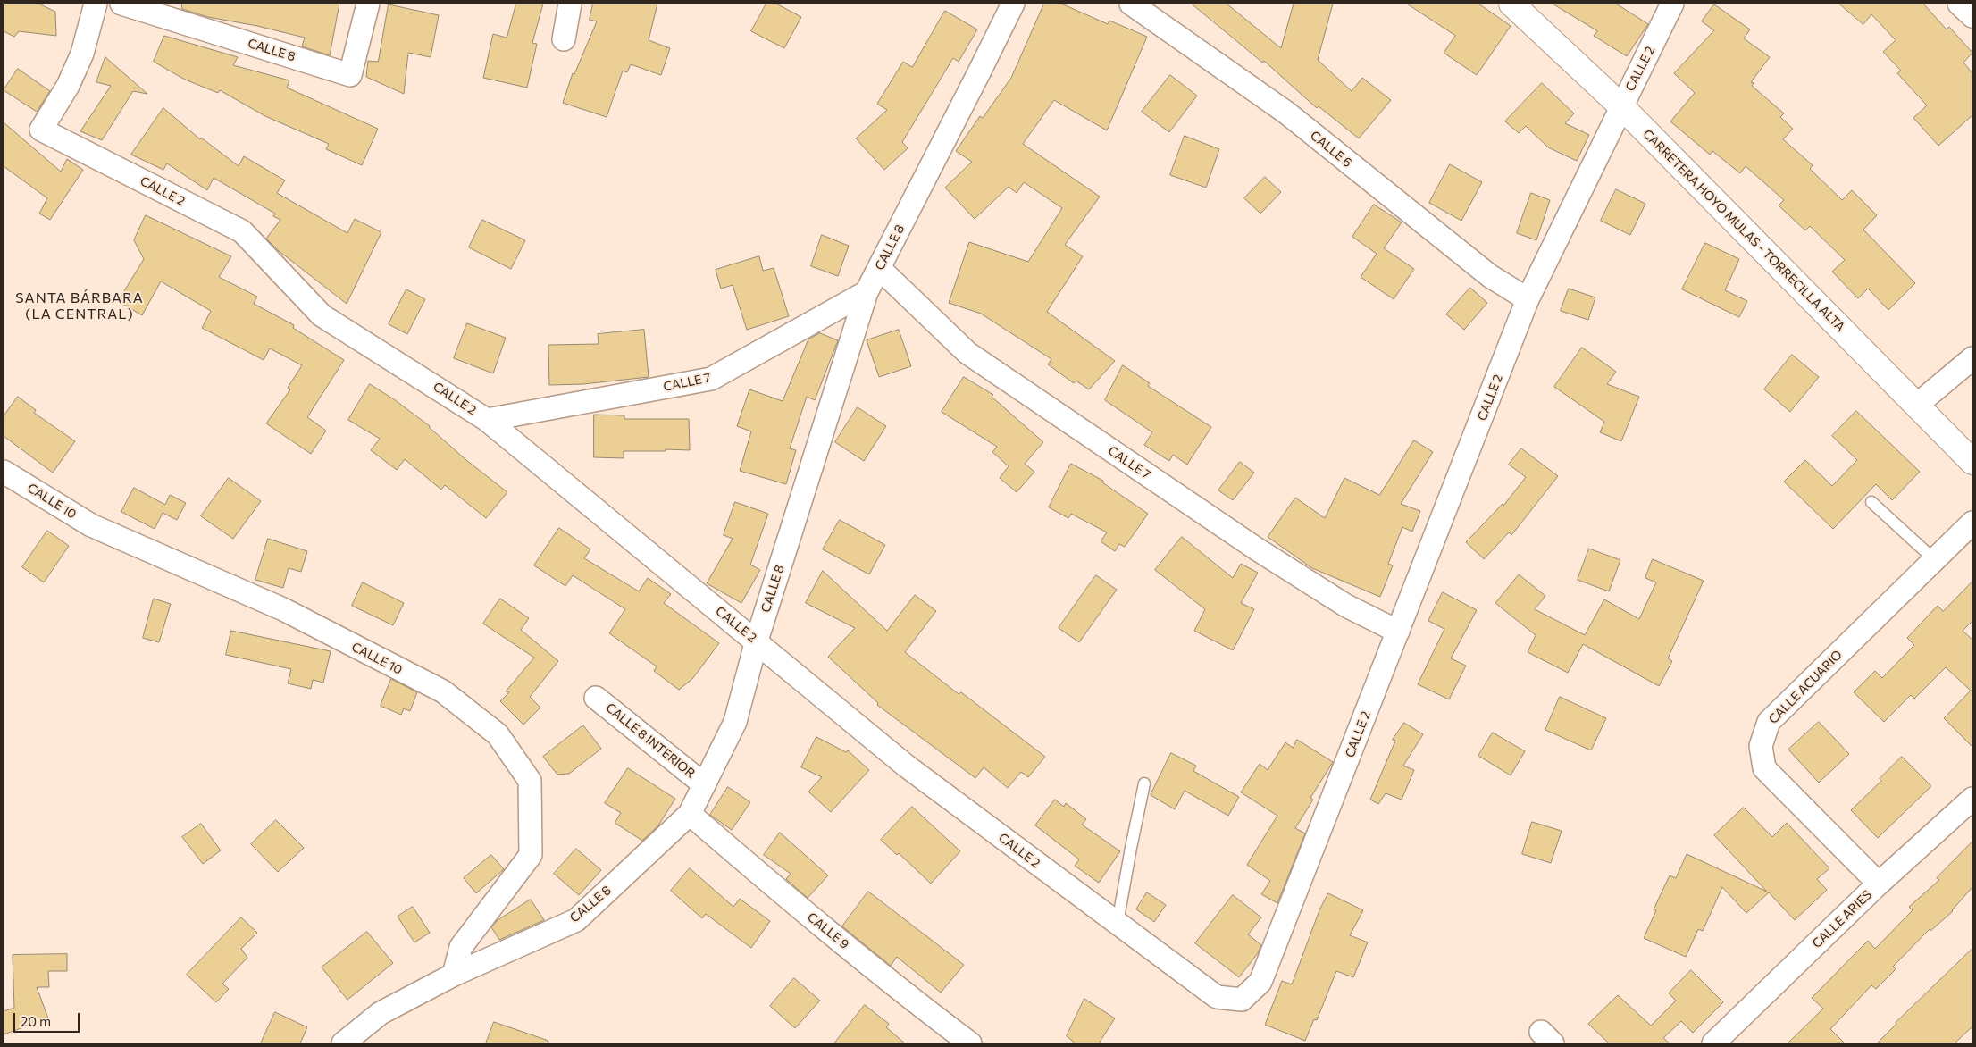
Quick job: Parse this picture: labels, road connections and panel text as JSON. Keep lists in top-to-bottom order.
{
  "streets": {
    "street": [
      "CALLE 8",
      "CALLE 2",
      "CALLE 6",
      "CARRETERA HOYO MULAS - TORRECILLA ALTA",
      "CALLE 7",
      "CALLE 10",
      "CALLE ACUARIO",
      "CALLE 8 INTERIOR",
      "CALLE ARIES",
      "CALLE 9"
    ]
  },
  "crossings": [
    ["CALLE 8", "CALLE 2"],
    ["CALLE 8", "CALLE 7"],
    ["CALLE 8", "CALLE 10"],
    ["CALLE 8", "CALLE 8 INTERIOR"],
    ["CALLE 8", "CALLE 9"],
    ["CALLE 2", "CALLE 6"],
    ["CALLE 2", "CARRETERA HOYO MULAS - TORRECILLA ALTA"],
    ["CALLE 2", "CALLE 7"],
    ["CALLE ACUARIO", "CALLE ARIES"]
  ],
  "districts": ["SANTA BÁRBARA (LA CENTRAL)"],
  "scale_bar": "20 m"
}
